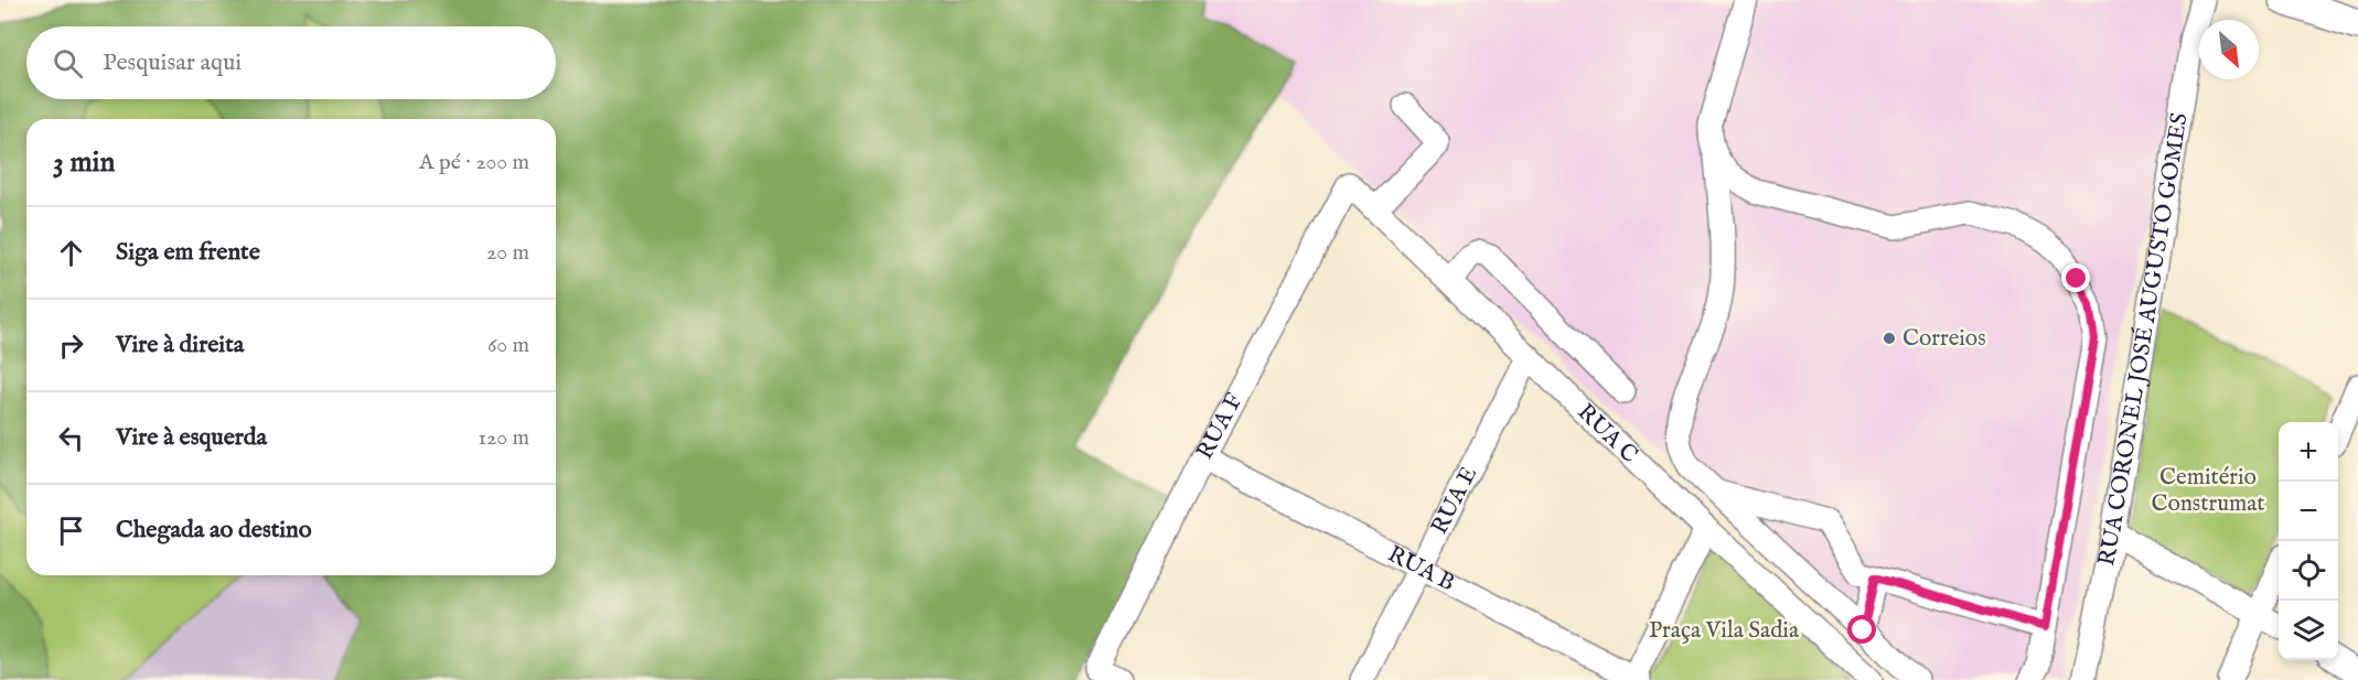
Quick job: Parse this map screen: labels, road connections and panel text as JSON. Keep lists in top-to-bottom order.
{
  "streets": {
    "street": [
      "RUA CORONEL JOSÉ AUGUSTO GOMES",
      "RUA F",
      "RUA C",
      "RUA E",
      "RUA B"
    ]
  },
  "crossings": [
    ["RUA F", "RUA C"],
    ["RUA F", "RUA B"],
    ["RUA C", "RUA E"],
    ["RUA E", "RUA B"]
  ],
  "parks": ["Cemitério Construmat", "Praça Vila Sadia"],
  "places": ["Correios"],
  "north": "bottom right",
  "page": {
    "search": "Pesquisar aqui",
    "heading": ["3 min", "A pé · 200 m"],
    "list": [
      ["Siga em frente", "20 m"],
      ["Vire à direita", "60 m"],
      ["Vire à esquerda", "120 m"],
      "Chegada ao destino"
    ],
    "map_buttons": ["+", "−"]
  }
}
